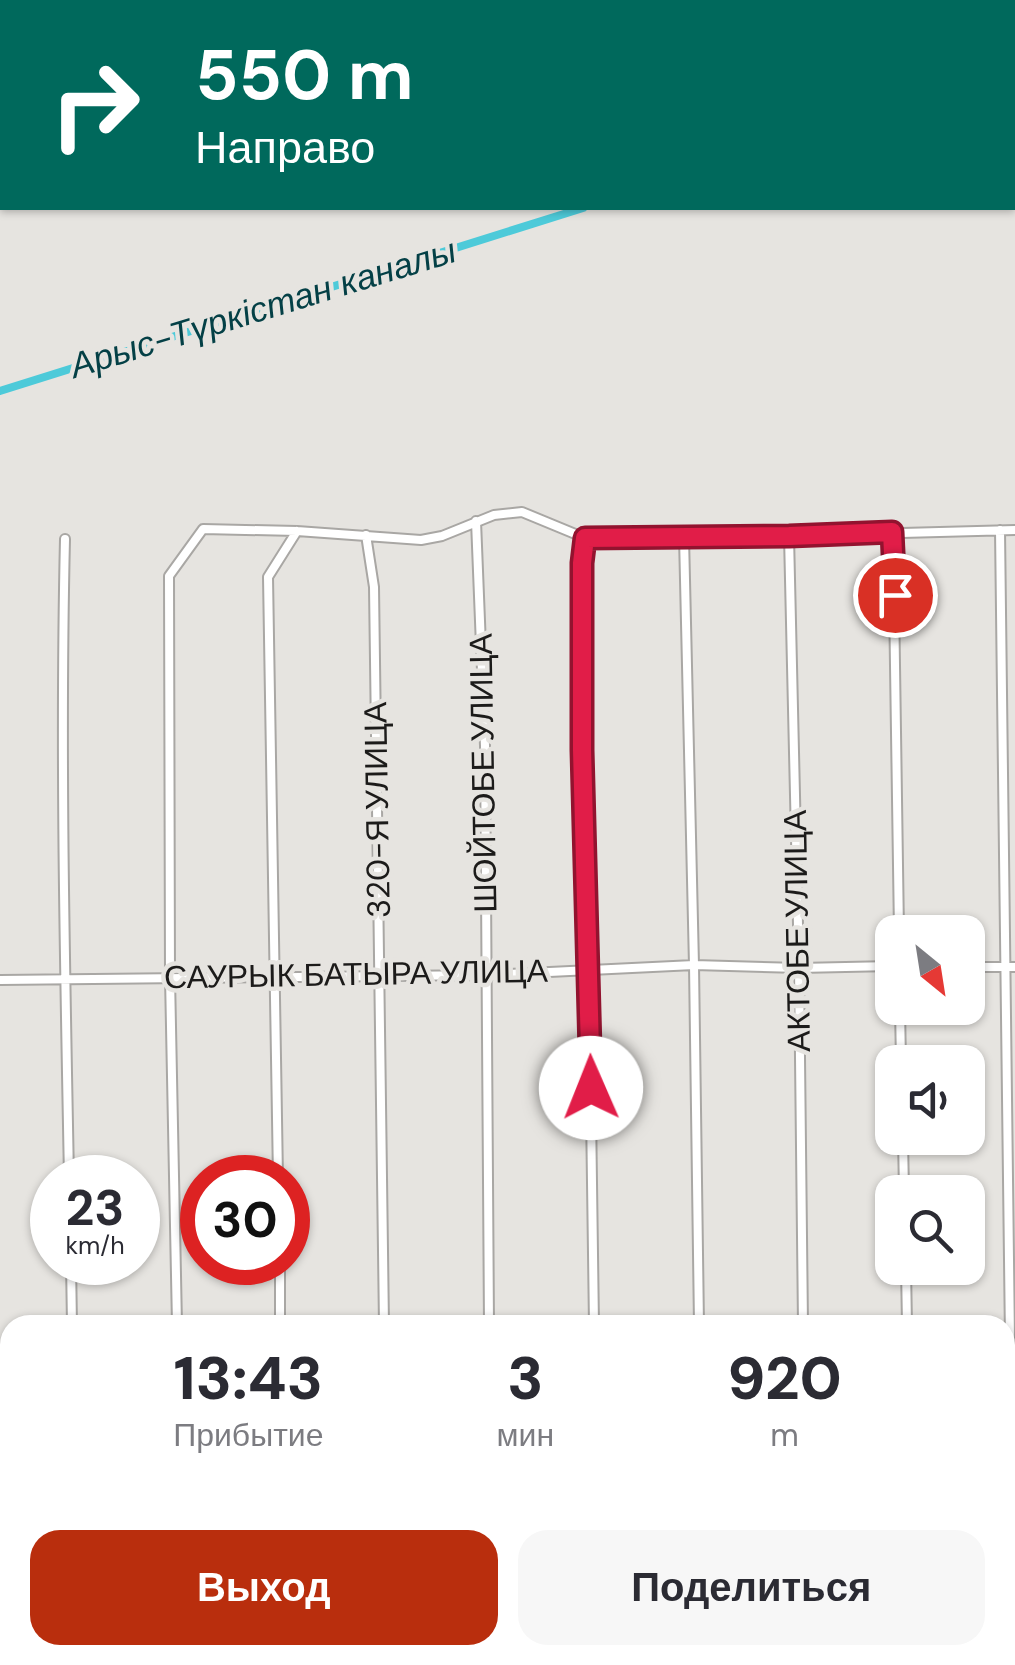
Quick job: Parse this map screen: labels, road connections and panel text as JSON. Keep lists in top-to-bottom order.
{
  "streets": {
    "street": [
      "ШОЙТОБЕ УЛИЦА",
      "320-Я УЛИЦА",
      "АКТОБЕ УЛИЦА",
      "САУРЫК БАТЫРА УЛИЦА"
    ]
  },
  "crossings": [
    ["ШОЙТОБЕ УЛИЦА", "САУРЫК БАТЫРА УЛИЦА"],
    ["320-Я УЛИЦА", "САУРЫК БАТЫРА УЛИЦА"],
    ["АКТОБЕ УЛИЦА", "САУРЫК БАТЫРА УЛИЦА"]
  ],
  "water": ["Арыс-Түркістан каналы"],
  "north": "bottom right",
  "page": {
    "turn": ["550 m", "Направо"],
    "speed": "23 km/h",
    "limit": "30",
    "eta": [
      "13:43",
      "Прибытие",
      "3",
      "мин",
      "920",
      "m"
    ],
    "buttons": ["Выход", "Поделиться"]
  }
}
